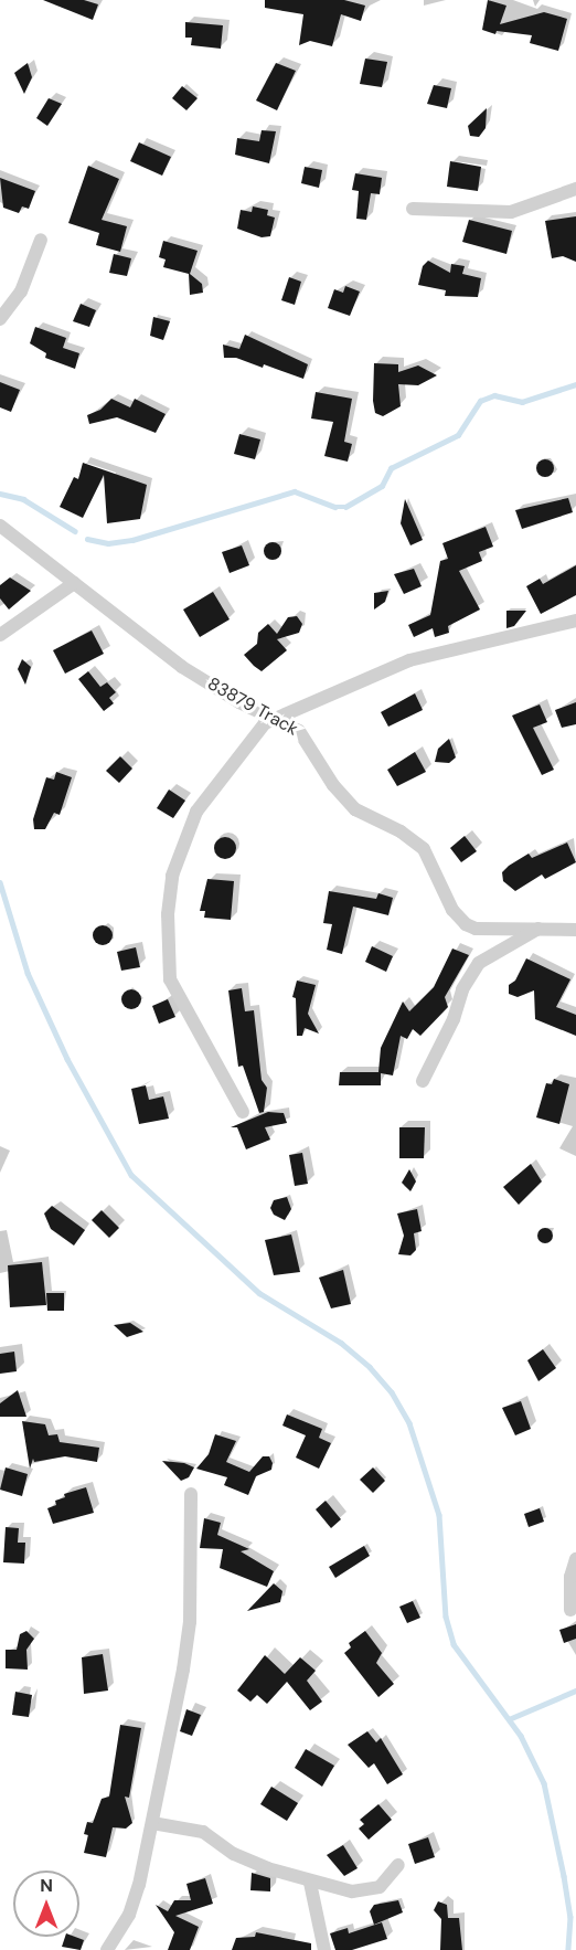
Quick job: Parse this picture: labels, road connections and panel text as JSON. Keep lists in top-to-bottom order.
{
  "streets": {
    "street": ["83879 Track"]
  },
  "north": "top"
}
